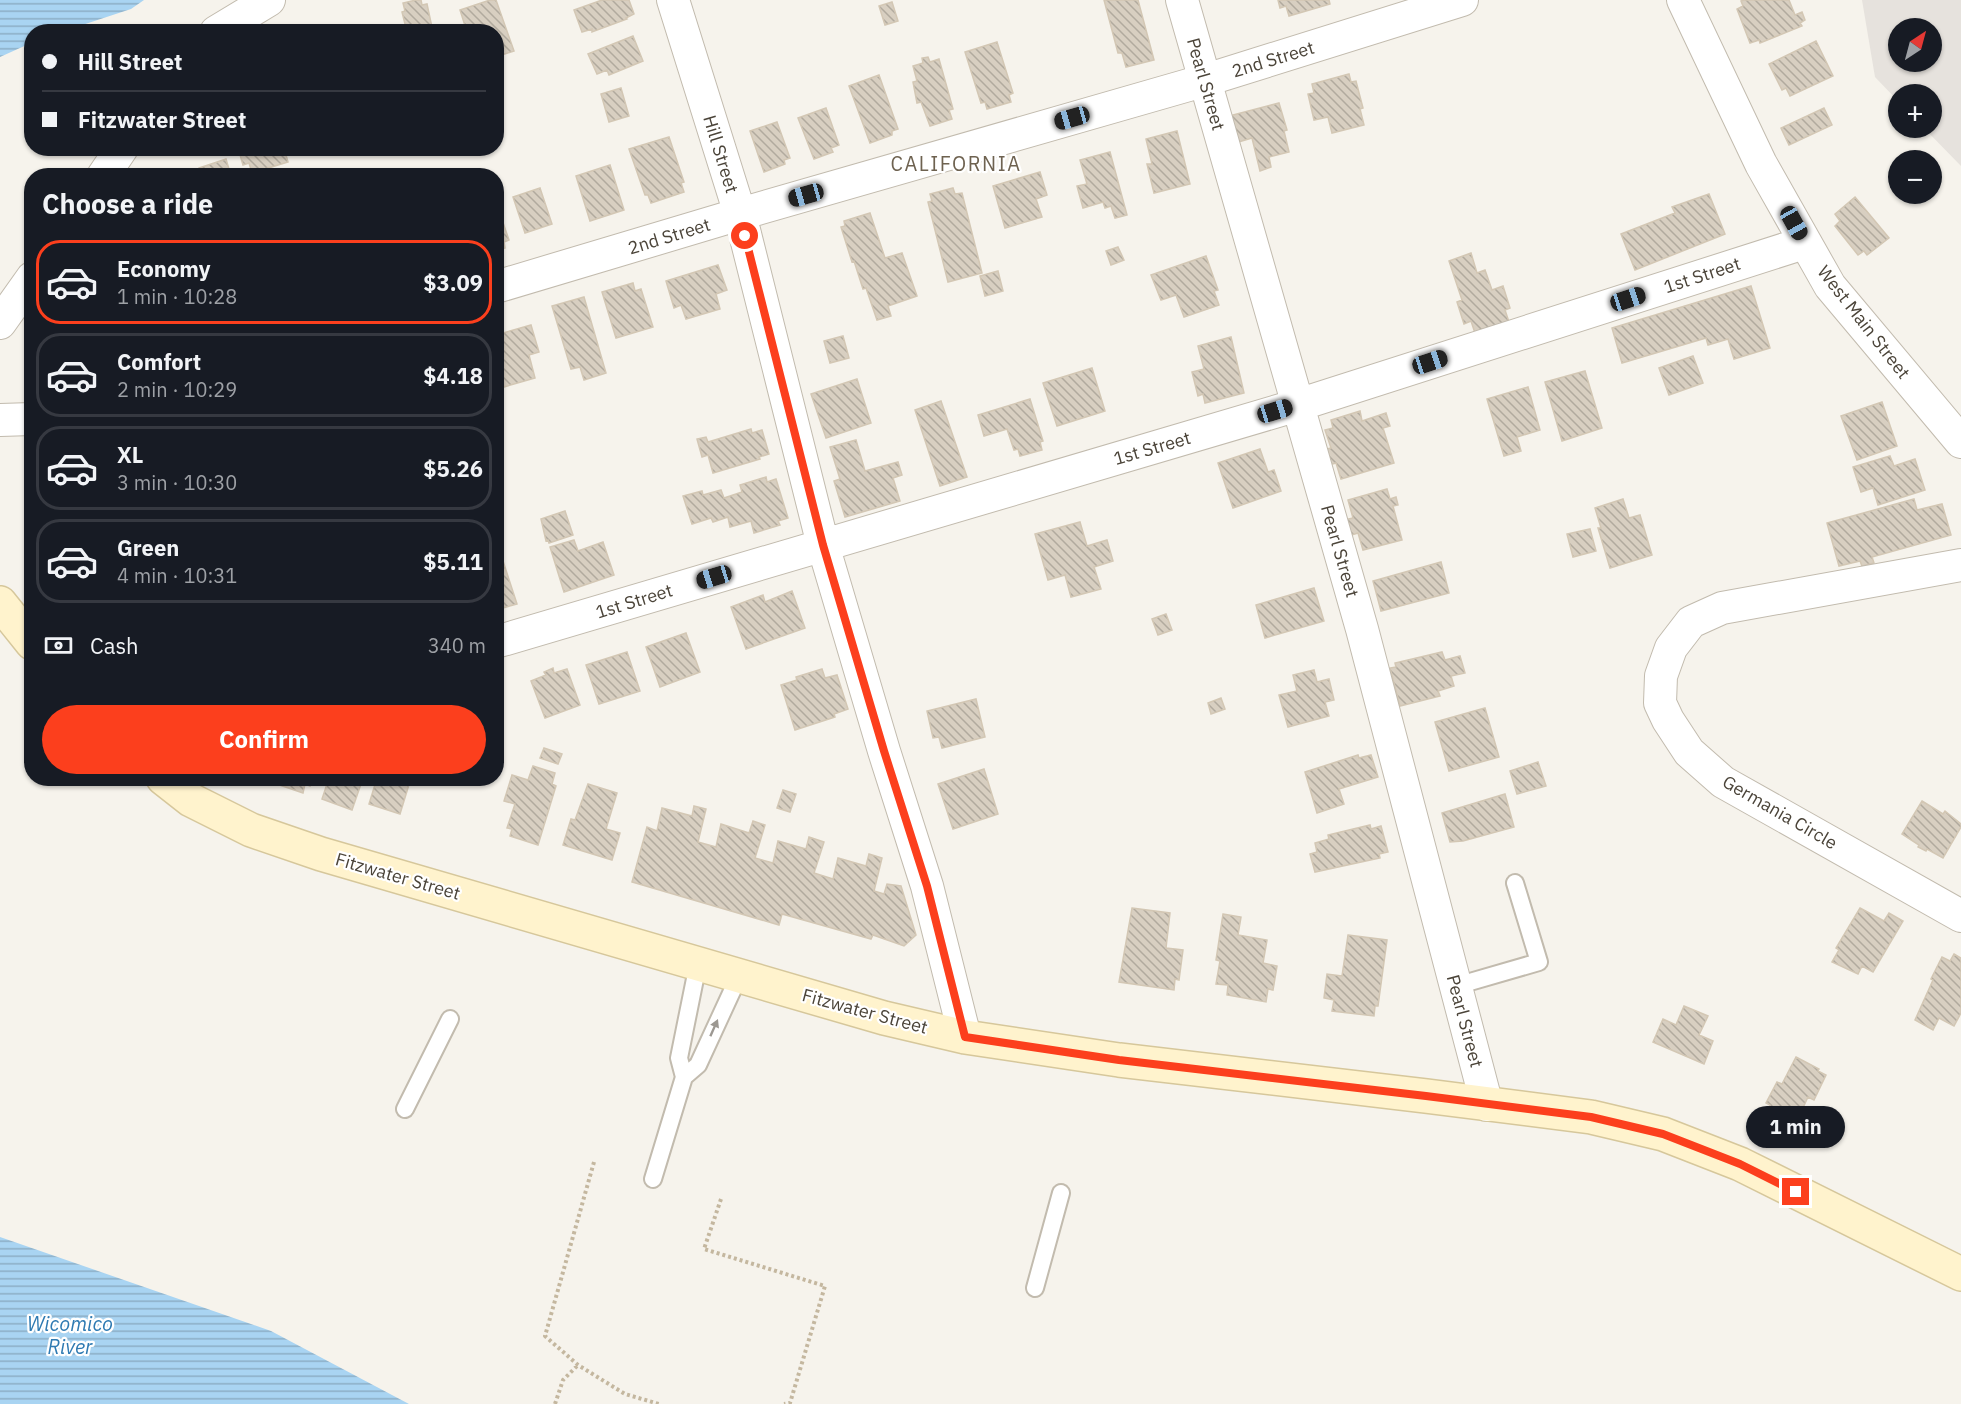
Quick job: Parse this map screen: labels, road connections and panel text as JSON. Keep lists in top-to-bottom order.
{
  "streets": {
    "street": [
      "2nd Street",
      "Pearl Street",
      "Hill Street",
      "1st Street",
      "West Main Street",
      "Germania Circle",
      "Fitzwater Street"
    ]
  },
  "crossings": [
    ["2nd Street", "Pearl Street"],
    ["2nd Street", "Hill Street"],
    ["Pearl Street", "1st Street"],
    ["Pearl Street", "Fitzwater Street"],
    ["Hill Street", "1st Street"],
    ["Hill Street", "Fitzwater Street"],
    ["1st Street", "West Main Street"]
  ],
  "districts": ["CALIFORNIA"],
  "water": ["Wicomico River"],
  "north": "top right",
  "page": {
    "map_buttons": ["+", "−"],
    "banner": ["Hill Street", "Fitzwater Street"],
    "heading": "Choose a ride",
    "list": [
      {
        "name": "Economy",
        "note": "1 min · 10:28",
        "value": "$3.09"
      },
      {
        "name": "Comfort",
        "note": "2 min · 10:29",
        "value": "$4.18"
      },
      {
        "name": "XL",
        "note": "3 min · 10:30",
        "value": "$5.26"
      },
      {
        "name": "Green",
        "note": "4 min · 10:31",
        "value": "$5.11"
      }
    ],
    "pay": ["Cash", "340 m"],
    "buttons": "Confirm",
    "bubble": "1 min"
  }
}
